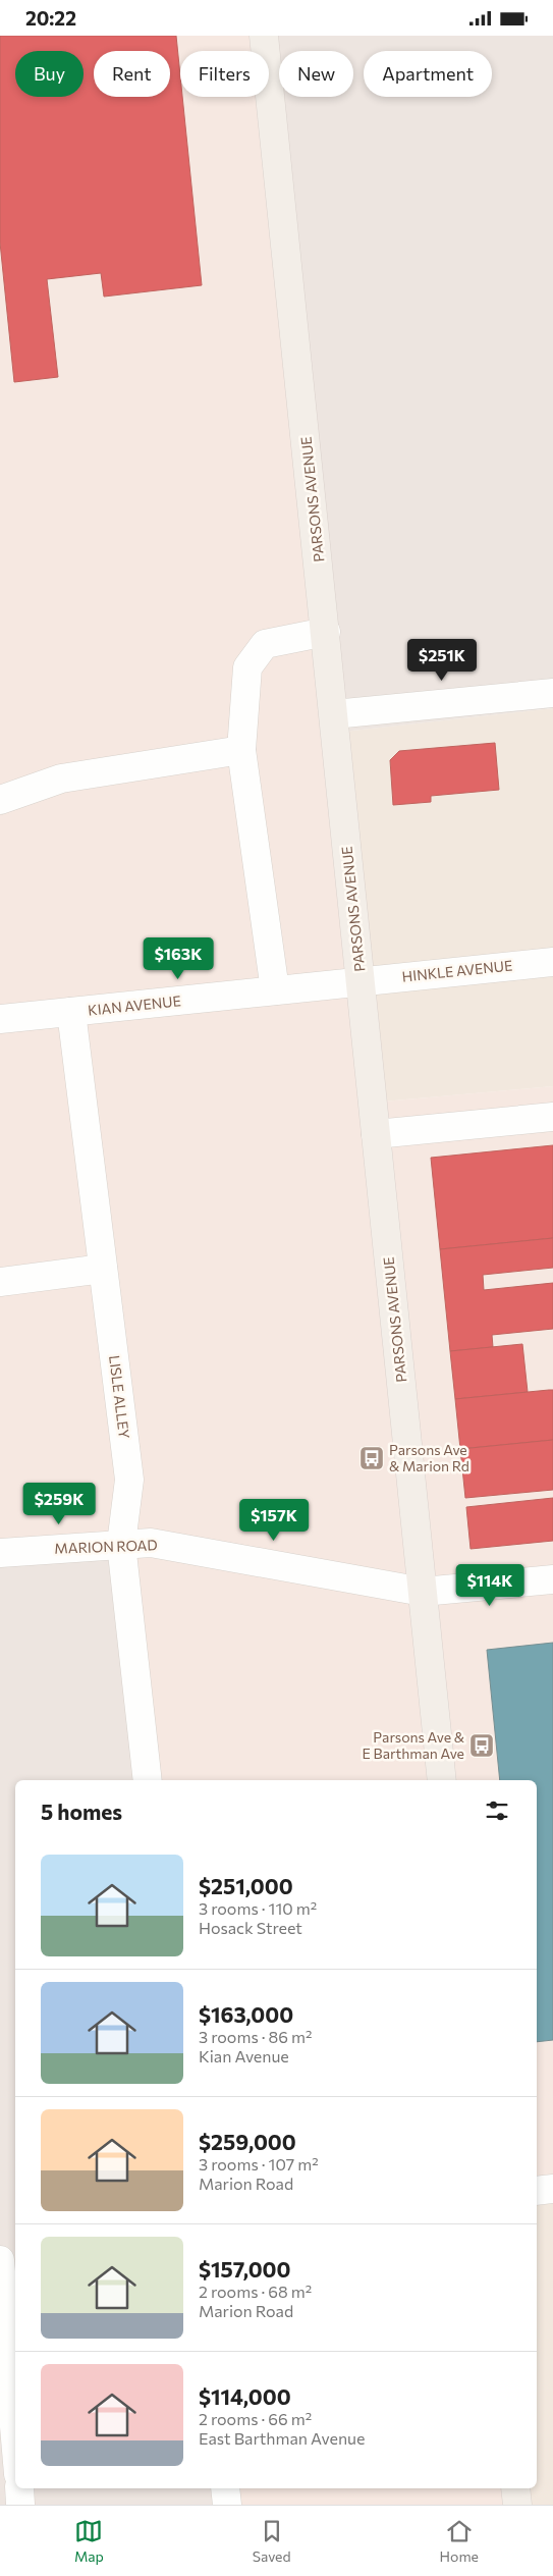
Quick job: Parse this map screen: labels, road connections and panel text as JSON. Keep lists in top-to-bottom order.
{
  "streets": {
    "main road": ["PARSONS AVENUE"],
    "street": [
      "HINKLE AVENUE",
      "KIAN AVENUE",
      "LISLE ALLEY",
      "MARION ROAD"
    ]
  },
  "crossings": [
    ["PARSONS AVENUE", "HINKLE AVENUE"],
    ["PARSONS AVENUE", "KIAN AVENUE"],
    ["PARSONS AVENUE", "MARION ROAD"],
    ["HINKLE AVENUE", "KIAN AVENUE"],
    ["KIAN AVENUE", "LISLE ALLEY"],
    ["LISLE ALLEY", "MARION ROAD"]
  ],
  "places": {
    "bus stop": ["Parsons Ave & Marion Rd", "Parsons Ave & E Barthman Ave"]
  },
  "page": {
    "status": "20:22",
    "chip": [
      "Buy",
      "Rent",
      "Filters",
      "New",
      "Apartment"
    ],
    "price": [
      "$251K",
      "$163K",
      "$259K",
      "$157K",
      "$114K"
    ],
    "heading": "5 homes",
    "list": [
      {
        "name": "$251,000",
        "note": "3 rooms · 110 m² · Hosack Street"
      },
      {
        "name": "$163,000",
        "note": "3 rooms · 86 m² · Kian Avenue"
      },
      {
        "name": "$259,000",
        "note": "3 rooms · 107 m² · Marion Road"
      },
      {
        "name": "$157,000",
        "note": "2 rooms · 68 m² · Marion Road"
      },
      {
        "name": "$114,000",
        "note": "2 rooms · 66 m² · East Barthman Avenue"
      }
    ],
    "tabs": ["Map", "Saved", "Home"]
  }
}
